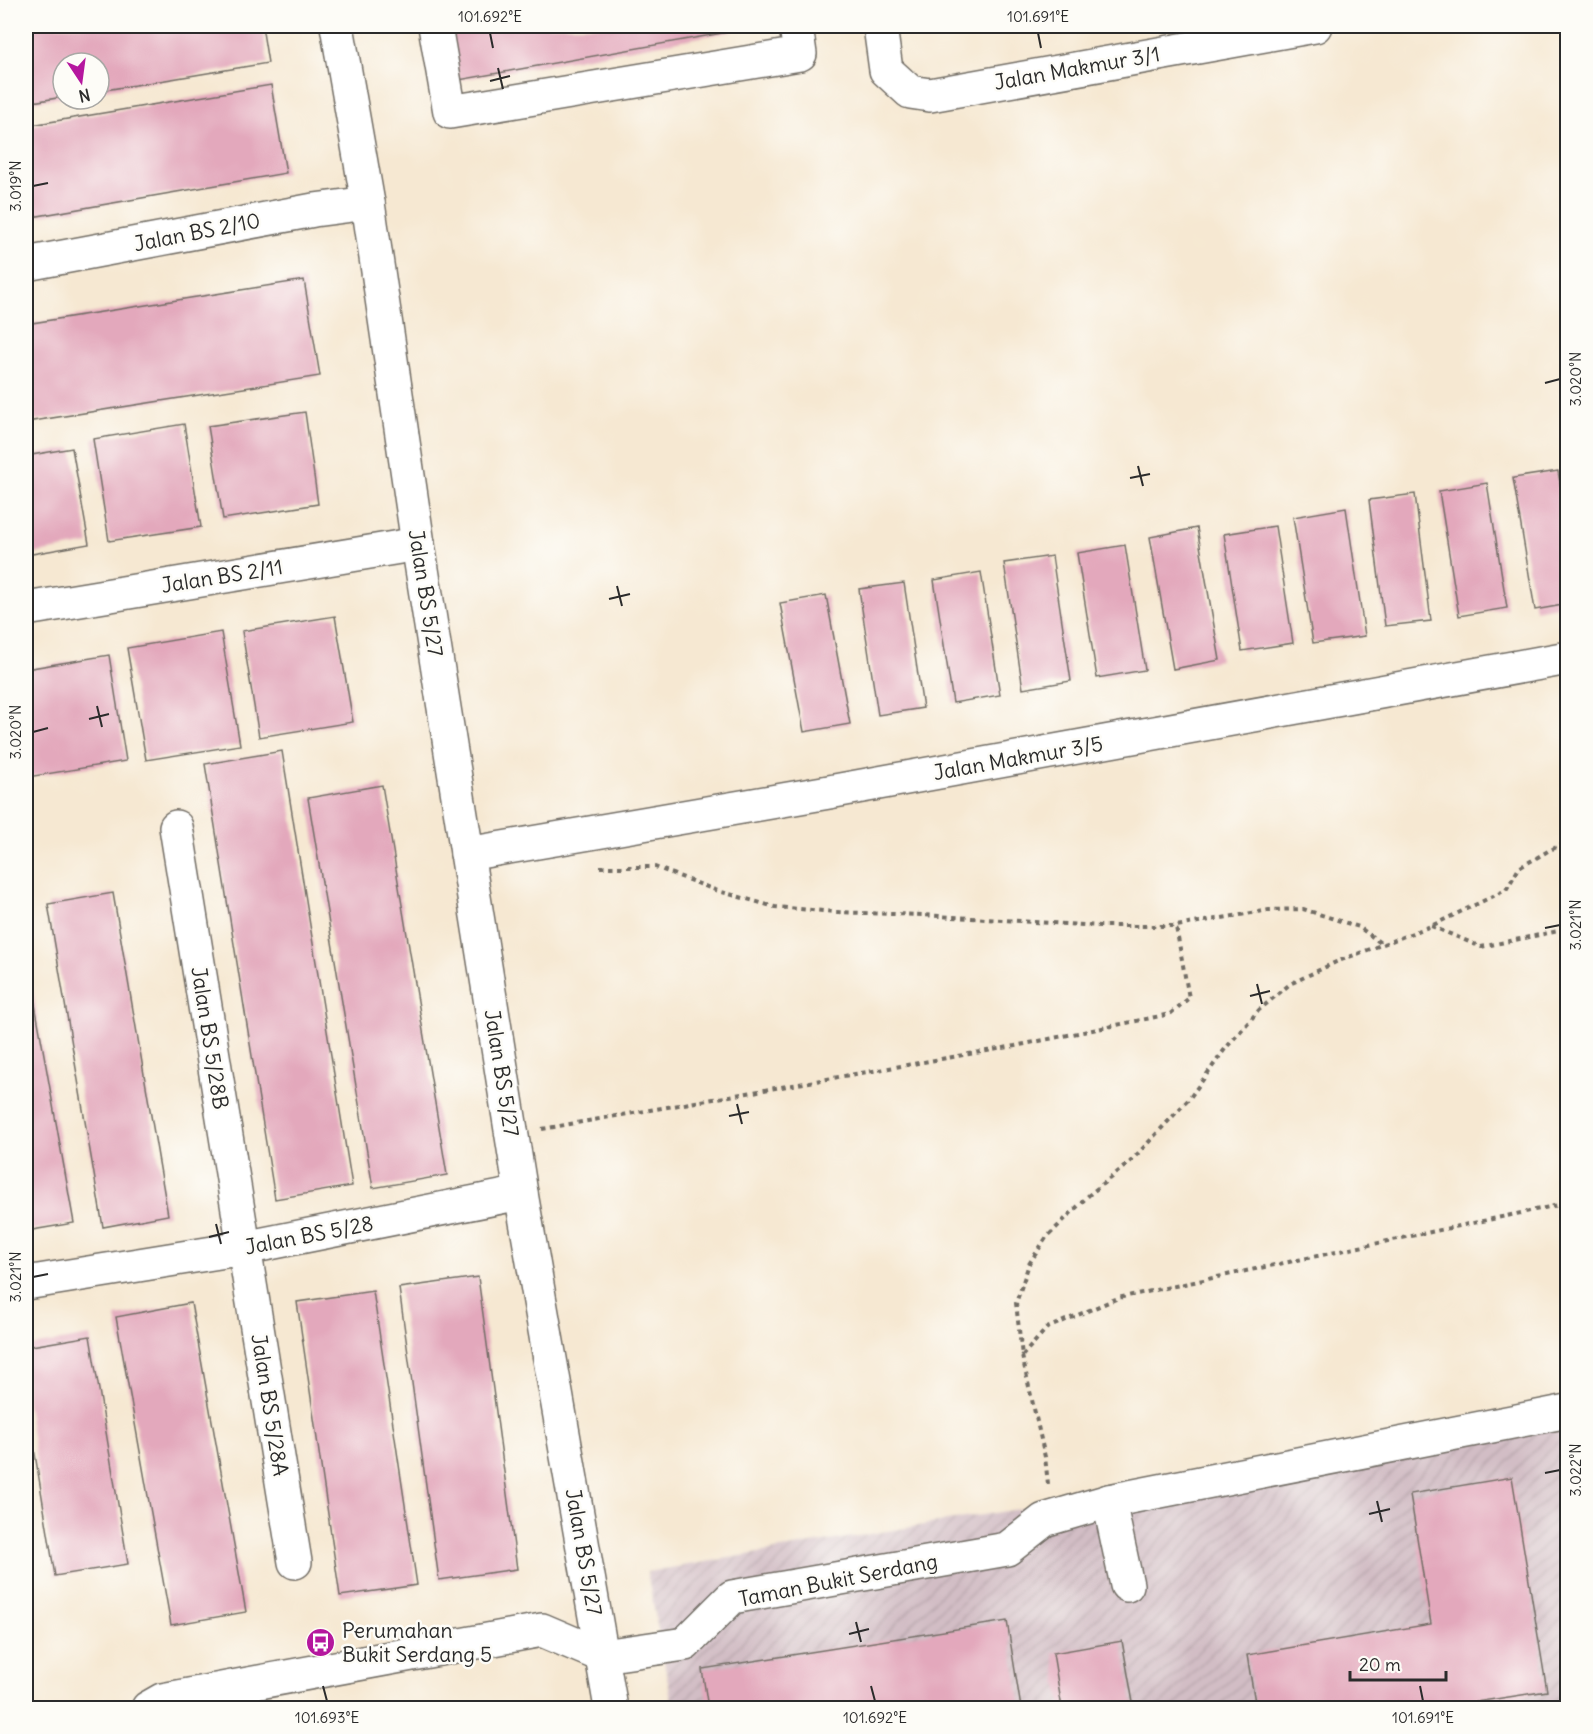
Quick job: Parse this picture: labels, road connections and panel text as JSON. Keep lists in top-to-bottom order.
{
  "streets": {
    "street": [
      "Jalan Makmur 3/1",
      "Jalan BS 2/10",
      "Jalan BS 2/11",
      "Jalan BS 5/27",
      "Jalan Makmur 3/5",
      "Jalan BS 5/28B",
      "Jalan BS 5/28",
      "Jalan BS 5/28A",
      "Taman Bukit Serdang"
    ]
  },
  "crossings": [
    ["Jalan BS 2/10", "Jalan BS 5/27"],
    ["Jalan BS 2/11", "Jalan BS 5/27"],
    ["Jalan BS 5/27", "Jalan Makmur 3/5"],
    ["Jalan BS 5/27", "Jalan BS 5/28"],
    ["Jalan BS 5/27", "Taman Bukit Serdang"],
    ["Jalan BS 5/28B", "Jalan BS 5/28"],
    ["Jalan BS 5/28B", "Jalan BS 5/28A"],
    ["Jalan BS 5/28", "Jalan BS 5/28A"]
  ],
  "places": {
    "bus stop": ["Perumahan Bukit Serdang 5"]
  },
  "scale_bar": "20 m",
  "north": "bottom",
  "coordinates": [
    "101.692°E",
    "101.691°E",
    "3.019°N",
    "3.020°N",
    "3.021°N",
    "3.022°N",
    "101.693°E"
  ]
}
